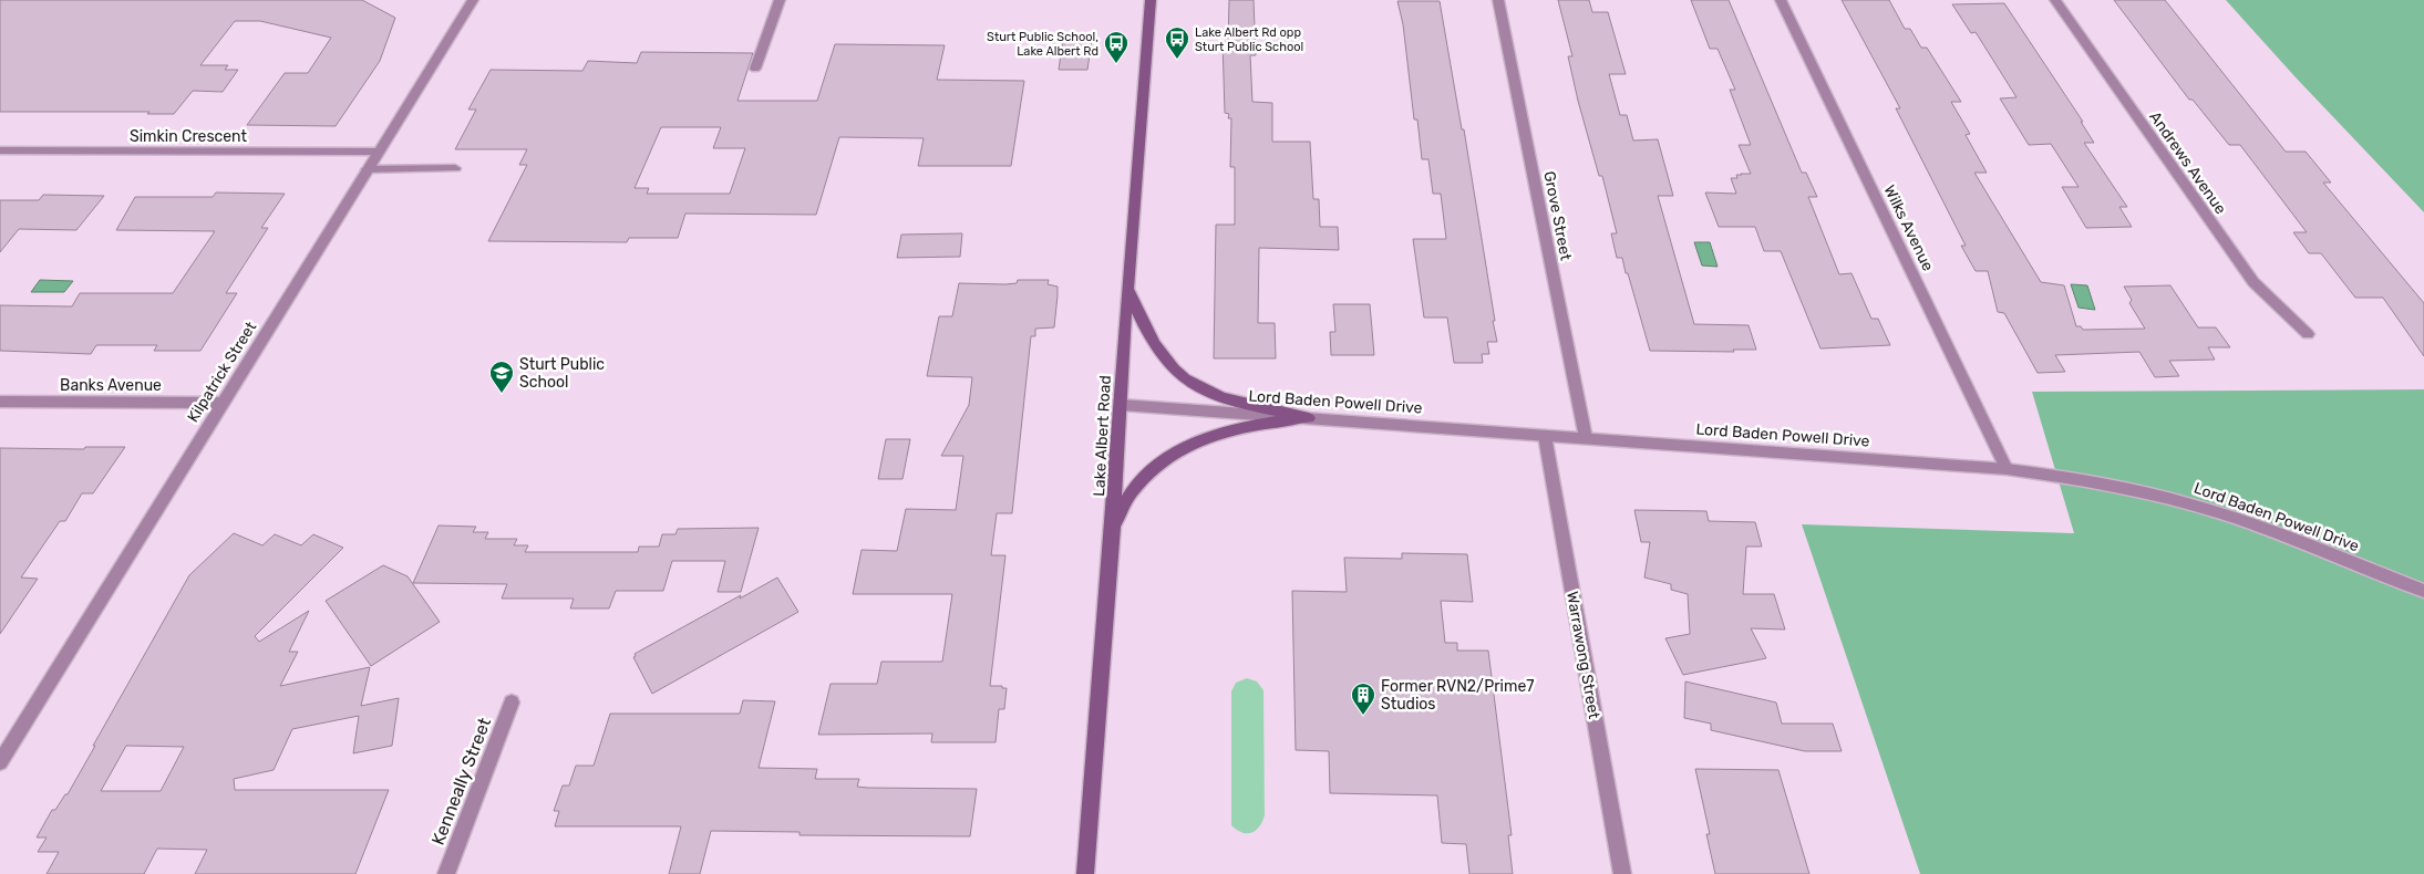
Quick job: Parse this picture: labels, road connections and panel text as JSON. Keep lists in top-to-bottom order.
{
  "streets": {
    "main road": ["Lake Albert Road"],
    "street": [
      "Simkin Crescent",
      "Andrews Avenue",
      "Grove Street",
      "Wilks Avenue",
      "Kilpatrick Street",
      "Banks Avenue",
      "Lord Baden Powell Drive",
      "Warrawong Street",
      "Kenneally Street"
    ]
  },
  "crossings": [
    ["Simkin Crescent", "Kilpatrick Street"],
    ["Grove Street", "Lord Baden Powell Drive"],
    ["Wilks Avenue", "Lord Baden Powell Drive"],
    ["Kilpatrick Street", "Banks Avenue"],
    ["Lord Baden Powell Drive", "Lake Albert Road"],
    ["Lord Baden Powell Drive", "Warrawong Street"]
  ],
  "places": {
    "bus stop": ["Lake Albert Rd opp Sturt Public School", "Sturt Public School, Lake Albert Rd"],
    "school or university": ["Sturt Public School"],
    "building": ["Former RVN2/Prime7 Studios"]
  }
}
